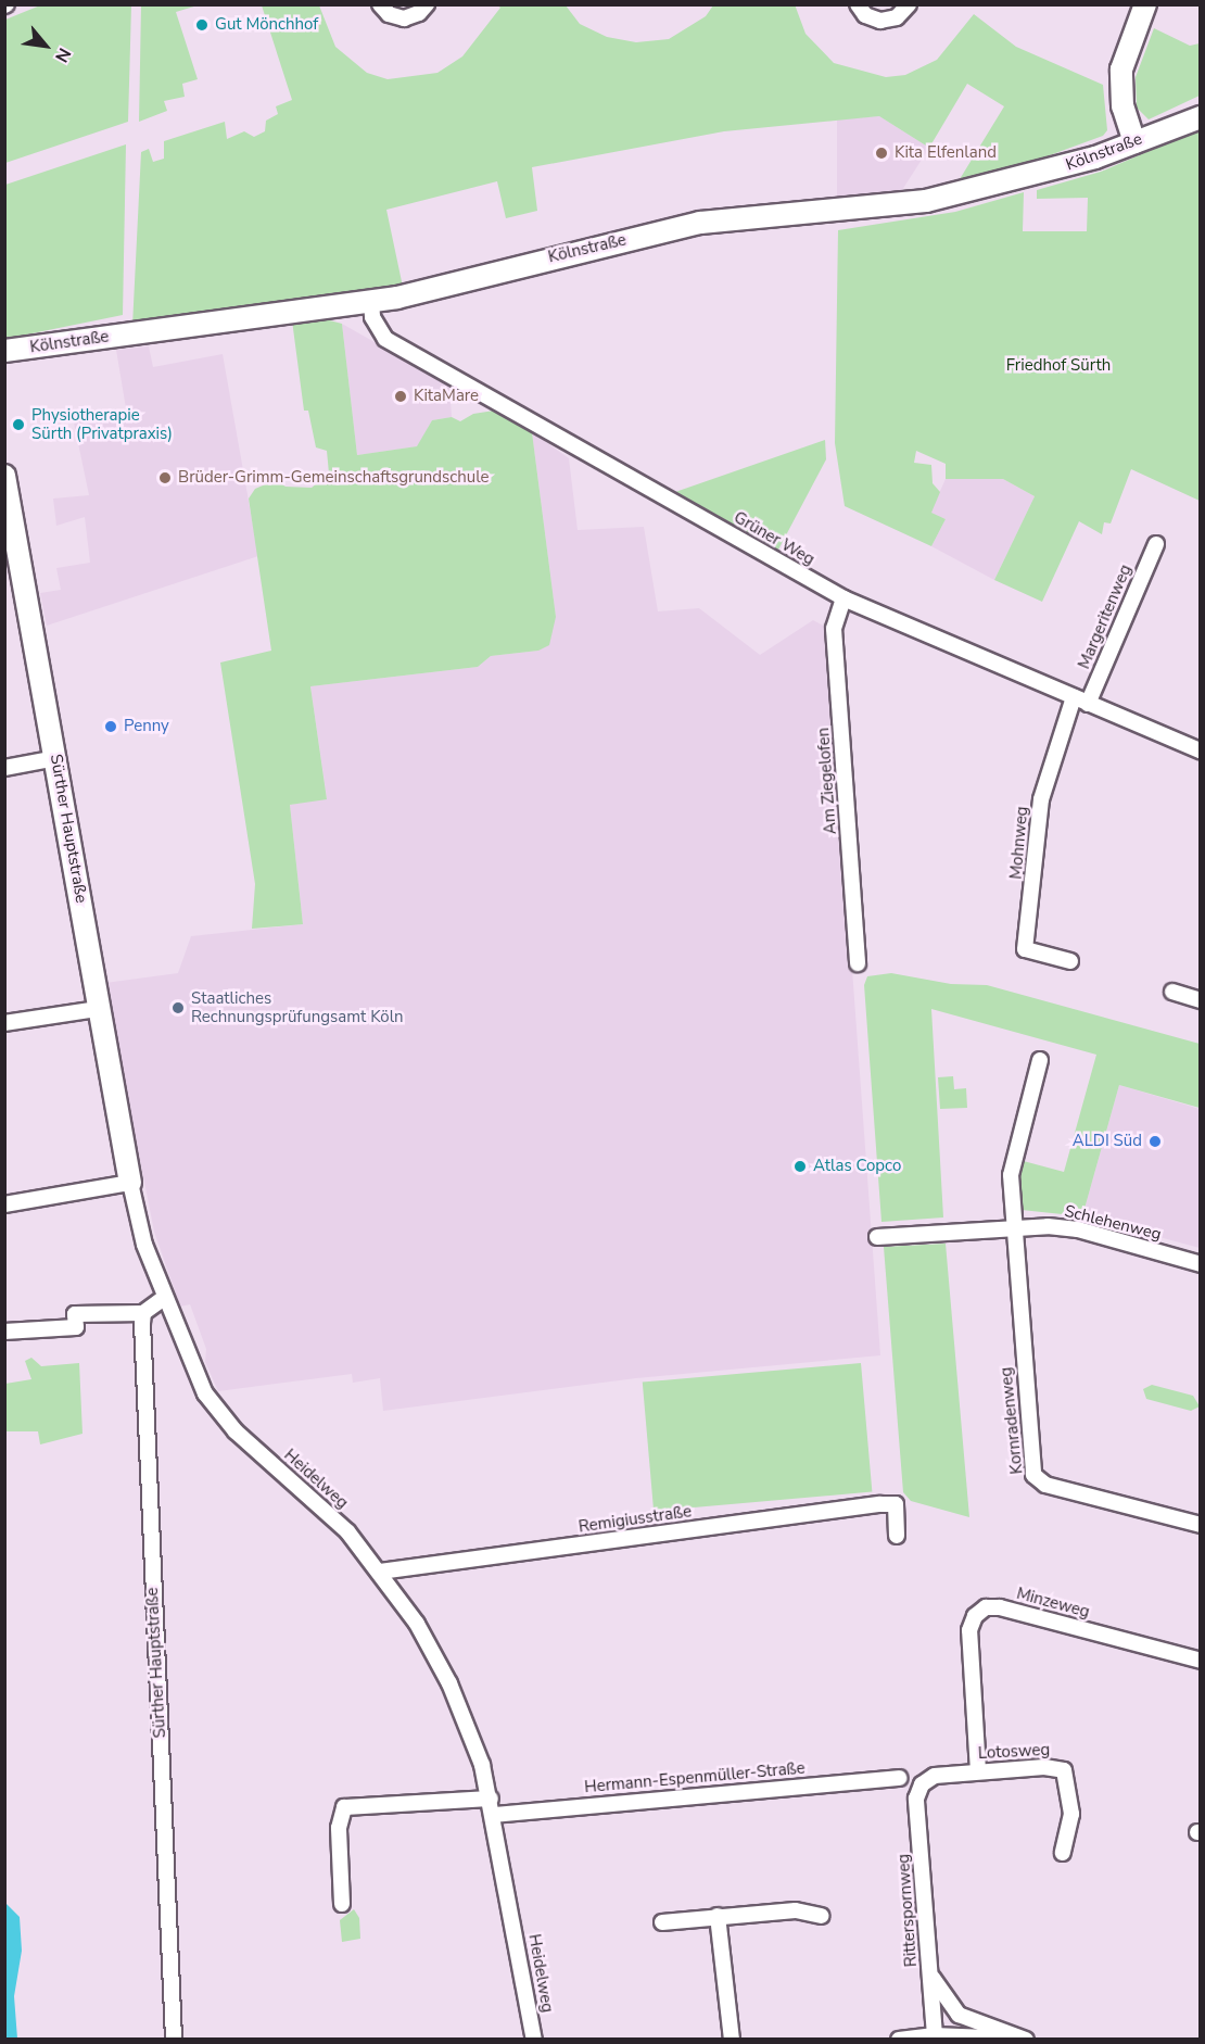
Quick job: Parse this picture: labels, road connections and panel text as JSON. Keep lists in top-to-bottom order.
{
  "streets": {
    "street": [
      "Kölnstraße",
      "Grüner Weg",
      "Margeritenweg",
      "Am Ziegelofen",
      "Sürther Hauptstraße",
      "Mohnweg",
      "Schlehenweg",
      "Kornradenweg",
      "Heidelweg",
      "Remigiusstraße",
      "Minzeweg",
      "Lotosweg",
      "Hermann-Espenmüller-Straße",
      "Ritterspornweg"
    ]
  },
  "crossings": [
    ["Kölnstraße", "Grüner Weg"],
    ["Grüner Weg", "Margeritenweg"],
    ["Grüner Weg", "Am Ziegelofen"],
    ["Grüner Weg", "Mohnweg"],
    ["Margeritenweg", "Mohnweg"],
    ["Sürther Hauptstraße", "Heidelweg"],
    ["Schlehenweg", "Kornradenweg"],
    ["Heidelweg", "Remigiusstraße"],
    ["Heidelweg", "Hermann-Espenmüller-Straße"],
    ["Minzeweg", "Lotosweg"],
    ["Lotosweg", "Ritterspornweg"]
  ],
  "parks": ["Friedhof Sürth"],
  "places": [
    "Gut Mönchhof",
    "Kita Elfenland",
    "KitaMare",
    "Physiotherapie Sürth (Privatpraxis)",
    "Brüder-Grimm-Gemeinschaftsgrundschule",
    "Penny",
    "Staatliches Rechnungsprüfungsamt Köln",
    "ALDI Süd",
    "Atlas Copco"
  ],
  "north": "bottom right"
}
